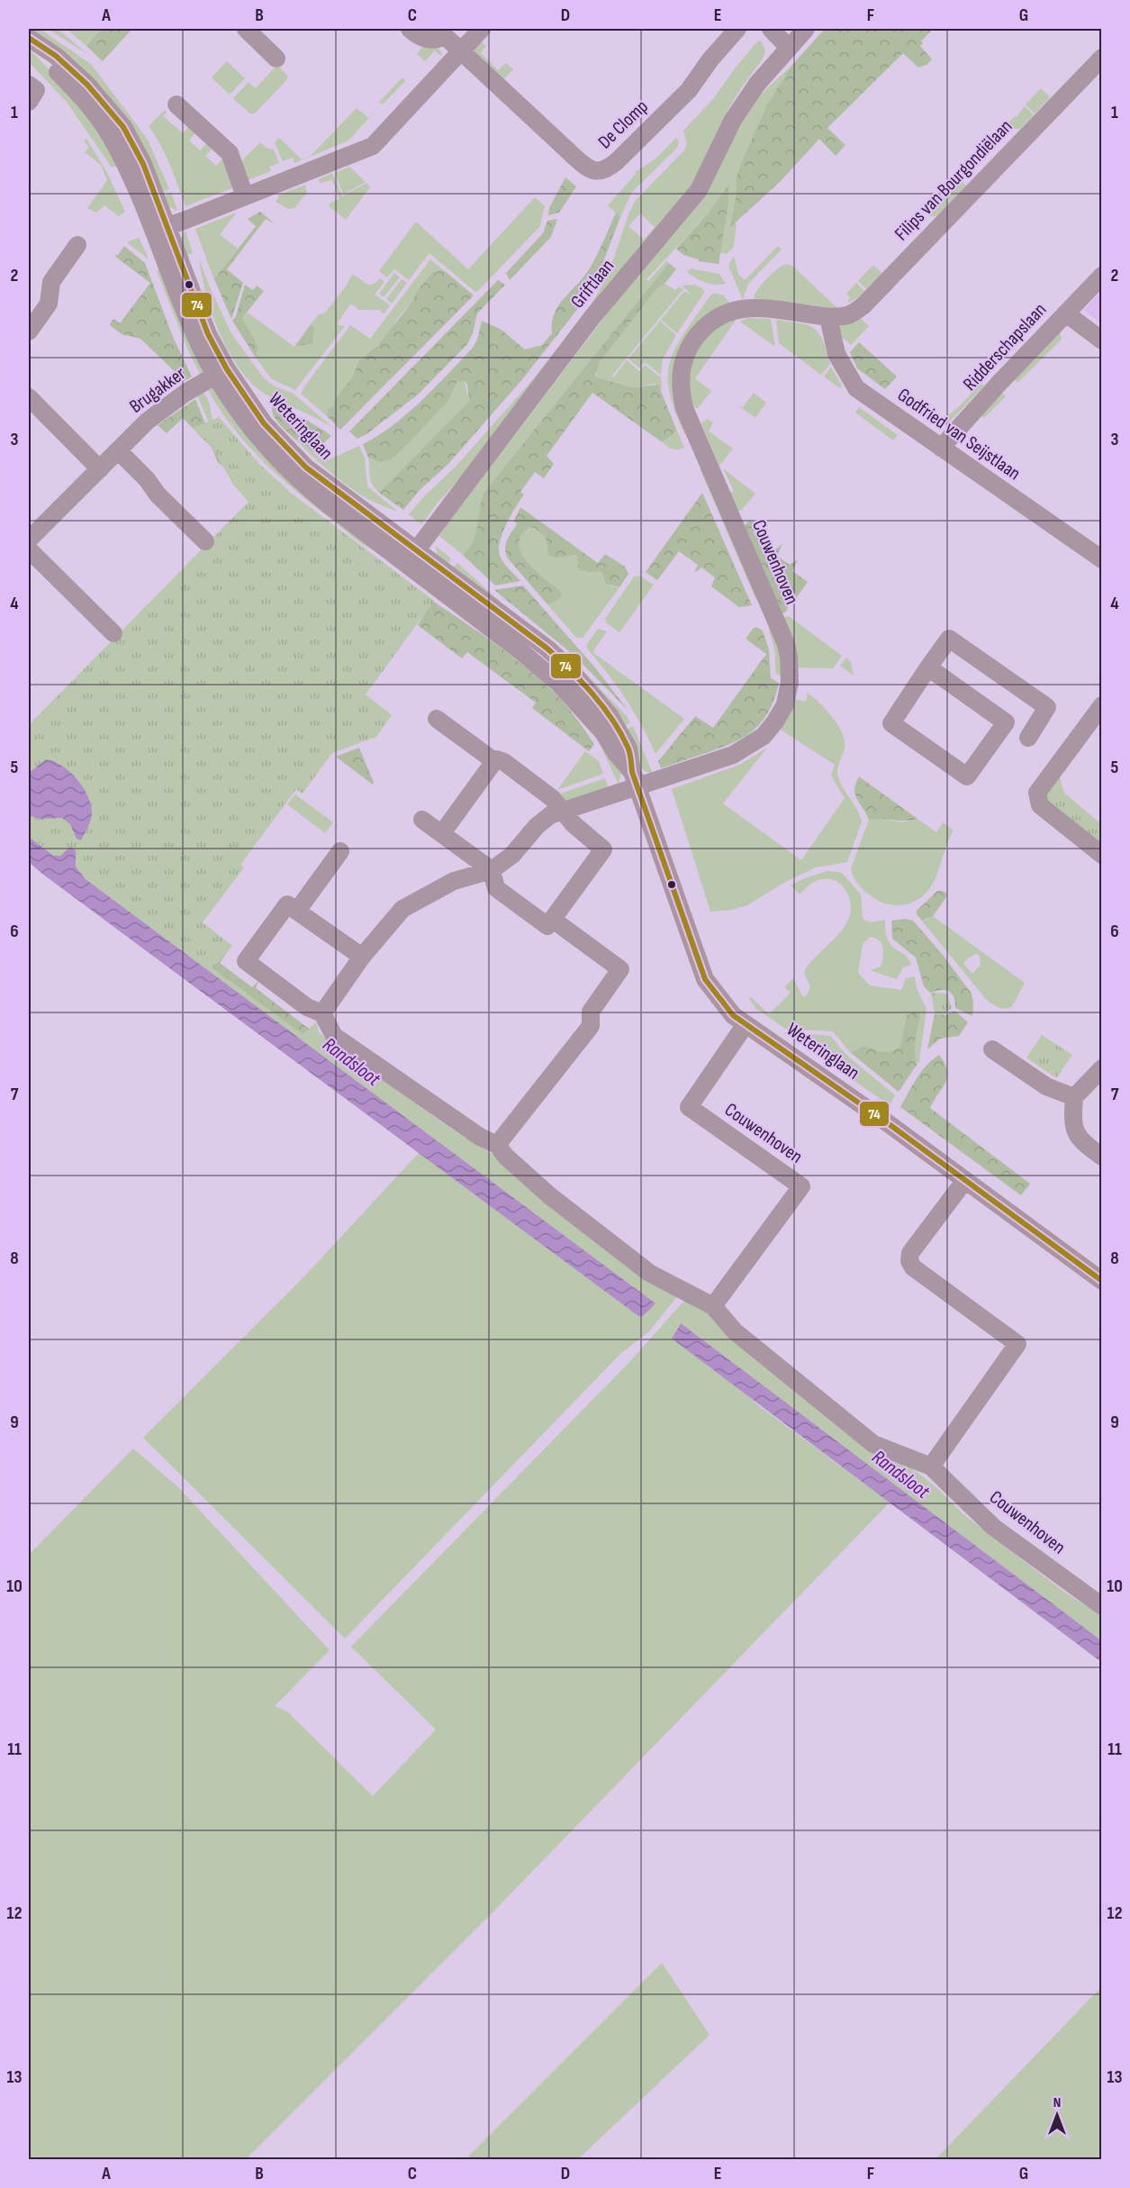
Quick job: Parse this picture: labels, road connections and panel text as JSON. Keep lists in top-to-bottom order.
{
  "streets": {
    "street": [
      "De Clomp",
      "Filips van Bourgondiëlaan",
      "Griftlaan",
      "Ridderschapslaan",
      "Brugakker",
      "Weteringlaan",
      "Godfried van Seijstlaan",
      "Couwenhoven"
    ]
  },
  "crossings": [
    ["Filips van Bourgondiëlaan", "Godfried van Seijstlaan"],
    ["Filips van Bourgondiëlaan", "Couwenhoven"],
    ["Griftlaan", "Weteringlaan"],
    ["Ridderschapslaan", "Godfried van Seijstlaan"],
    ["Brugakker", "Weteringlaan"],
    ["Weteringlaan", "Couwenhoven"],
    ["Godfried van Seijstlaan", "Couwenhoven"]
  ],
  "water": ["Randsloot"],
  "lines": ["transit line 74"],
  "north": "top",
  "grid": {
    "columns": [
      "A",
      "B",
      "C",
      "D",
      "E",
      "F",
      "G"
    ],
    "rows": [
      "1",
      "2",
      "3",
      "4",
      "5",
      "6",
      "7",
      "8",
      "9",
      "10",
      "11",
      "12",
      "13"
    ]
  }
}
